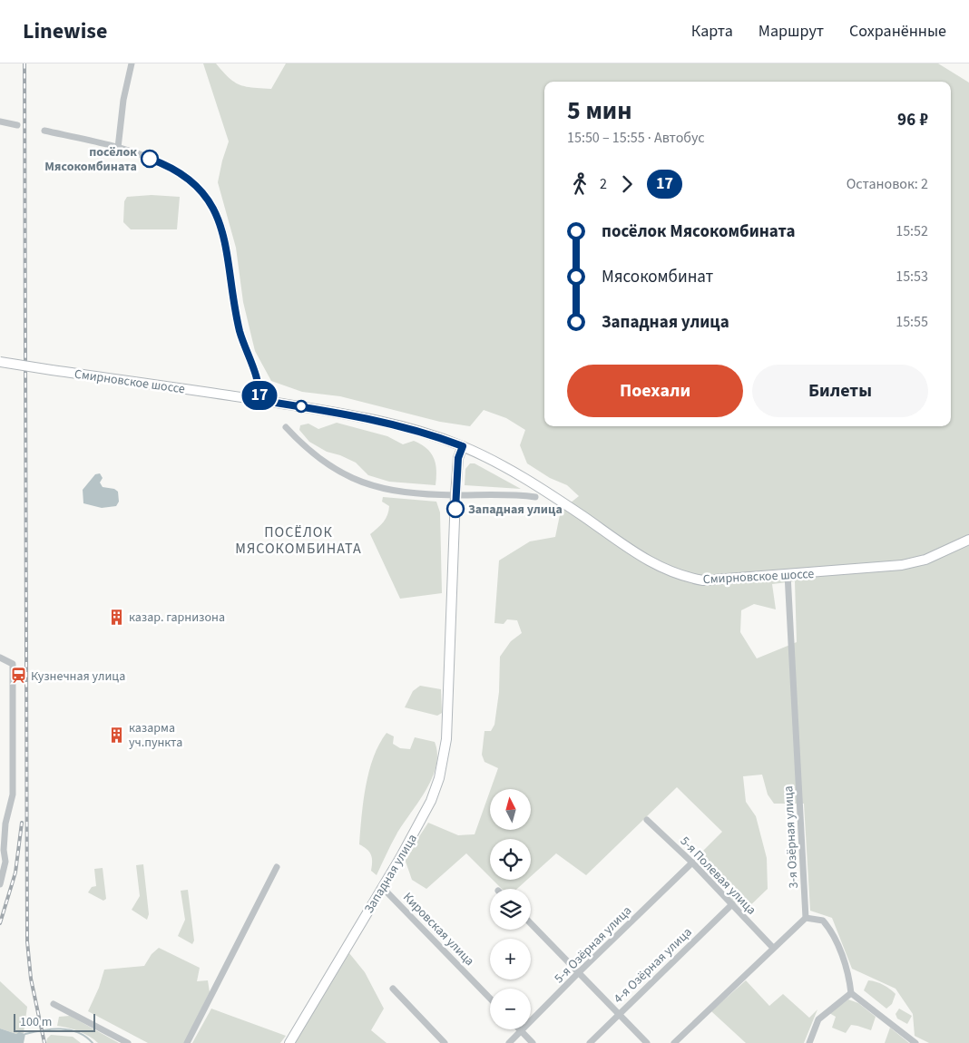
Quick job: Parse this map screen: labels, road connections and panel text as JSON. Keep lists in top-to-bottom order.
{
  "streets": {
    "main road": ["Смирновское шоссе", "Западная улица"],
    "street": [
      "3-я Озёрная улица",
      "5-я Полевая улица",
      "Кировская улица",
      "5-я Озёрная улица",
      "4-я Озёрная улица"
    ]
  },
  "crossings": [
    ["Смирновское шоссе", "3-я Озёрная улица"],
    ["Смирновское шоссе", "Западная улица"],
    ["Западная улица", "Кировская улица"],
    ["5-я Полевая улица", "5-я Озёрная улица"],
    ["5-я Полевая улица", "4-я Озёрная улица"]
  ],
  "districts": ["ПОСЁЛОК МЯСОКОМБИНАТА"],
  "places": {
    "other": ["посёлок Мясокомбината", "Западная улица"],
    "building": ["казар. гарнизона", "казарма уч.пункта"],
    "station": ["Кузнечная улица"]
  },
  "lines": ["bus line 17"],
  "scale_bar": "100 m",
  "north": "top",
  "page": {
    "header": "Linewise",
    "nav": ["Карта", "Маршрут", "Сохранённые"],
    "on_map": "17",
    "heading": ["5 мин", "15:50 – 15:55 · Автобус", "96 ₽"],
    "legs": ["2", "17", "Остановок: 2"],
    "list": [
      {
        "name": "посёлок Мясокомбината",
        "value": "15:52"
      },
      {
        "name": "Мясокомбинат",
        "value": "15:53"
      },
      {
        "name": "Западная улица",
        "value": "15:55"
      }
    ],
    "buttons": ["Поехали", "Билеты"],
    "map_buttons": ["+", "−"],
    "scale": "100 m"
  }
}
